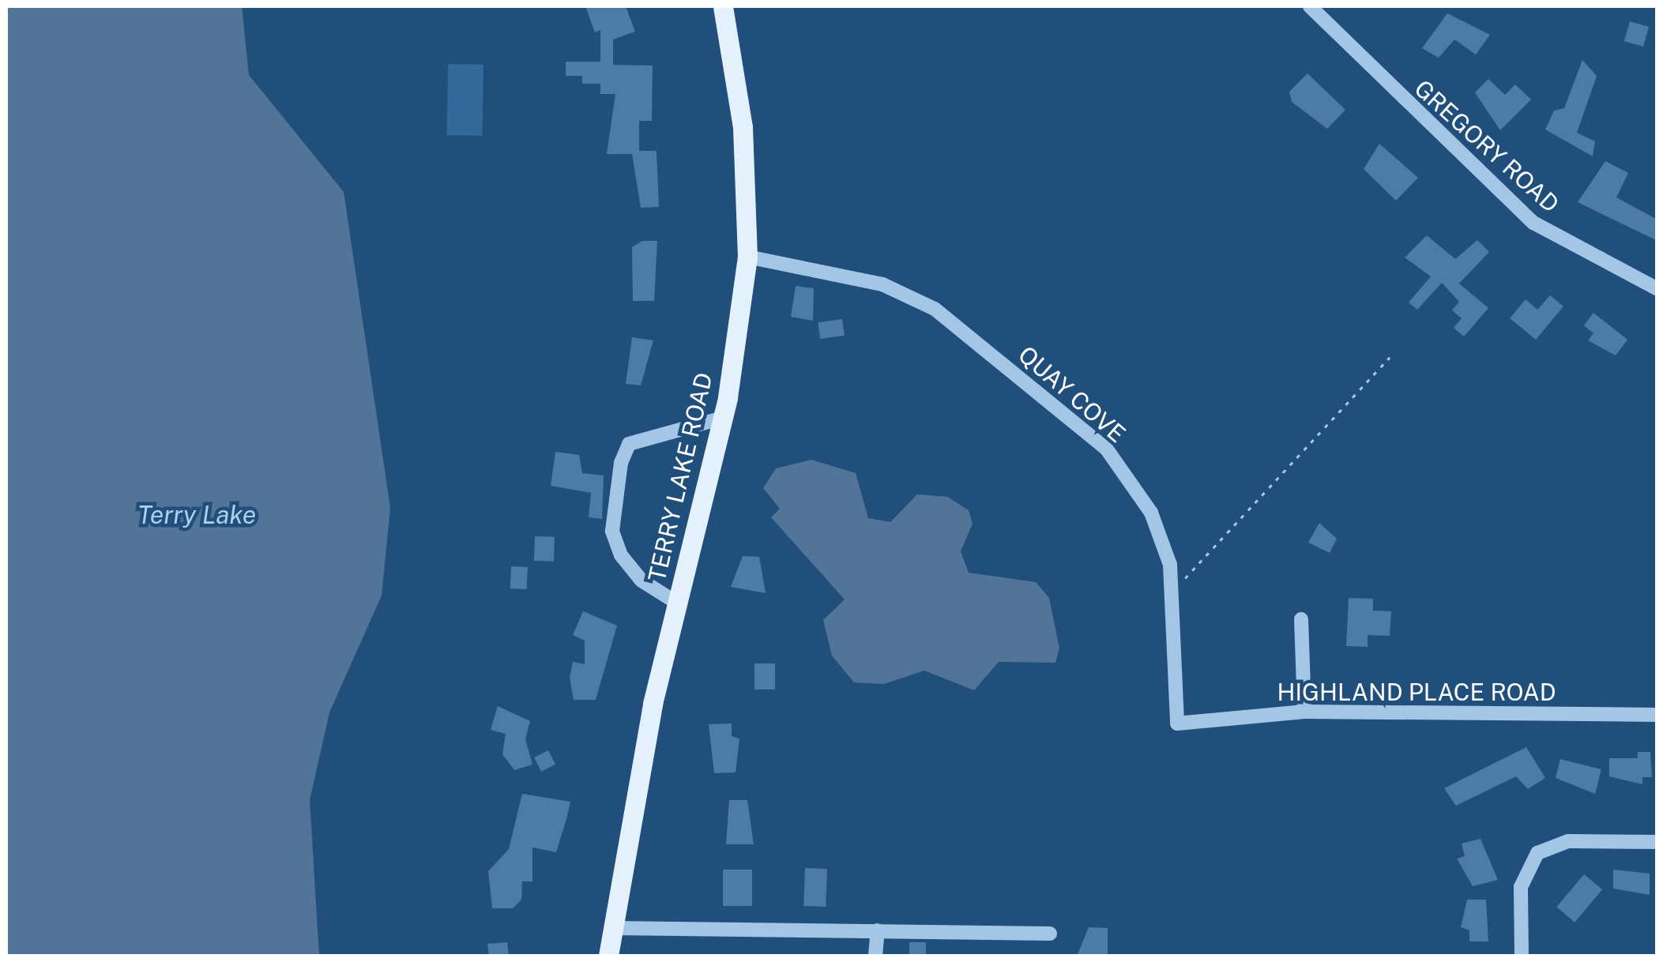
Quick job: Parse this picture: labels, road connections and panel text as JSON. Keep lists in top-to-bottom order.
{
  "streets": {
    "main road": ["TERRY LAKE ROAD"],
    "street": ["GREGORY ROAD", "QUAY COVE", "HIGHLAND PLACE ROAD"]
  },
  "crossings": [
    ["QUAY COVE", "TERRY LAKE ROAD"],
    ["QUAY COVE", "HIGHLAND PLACE ROAD"]
  ],
  "water": ["Terry Lake"]
}
